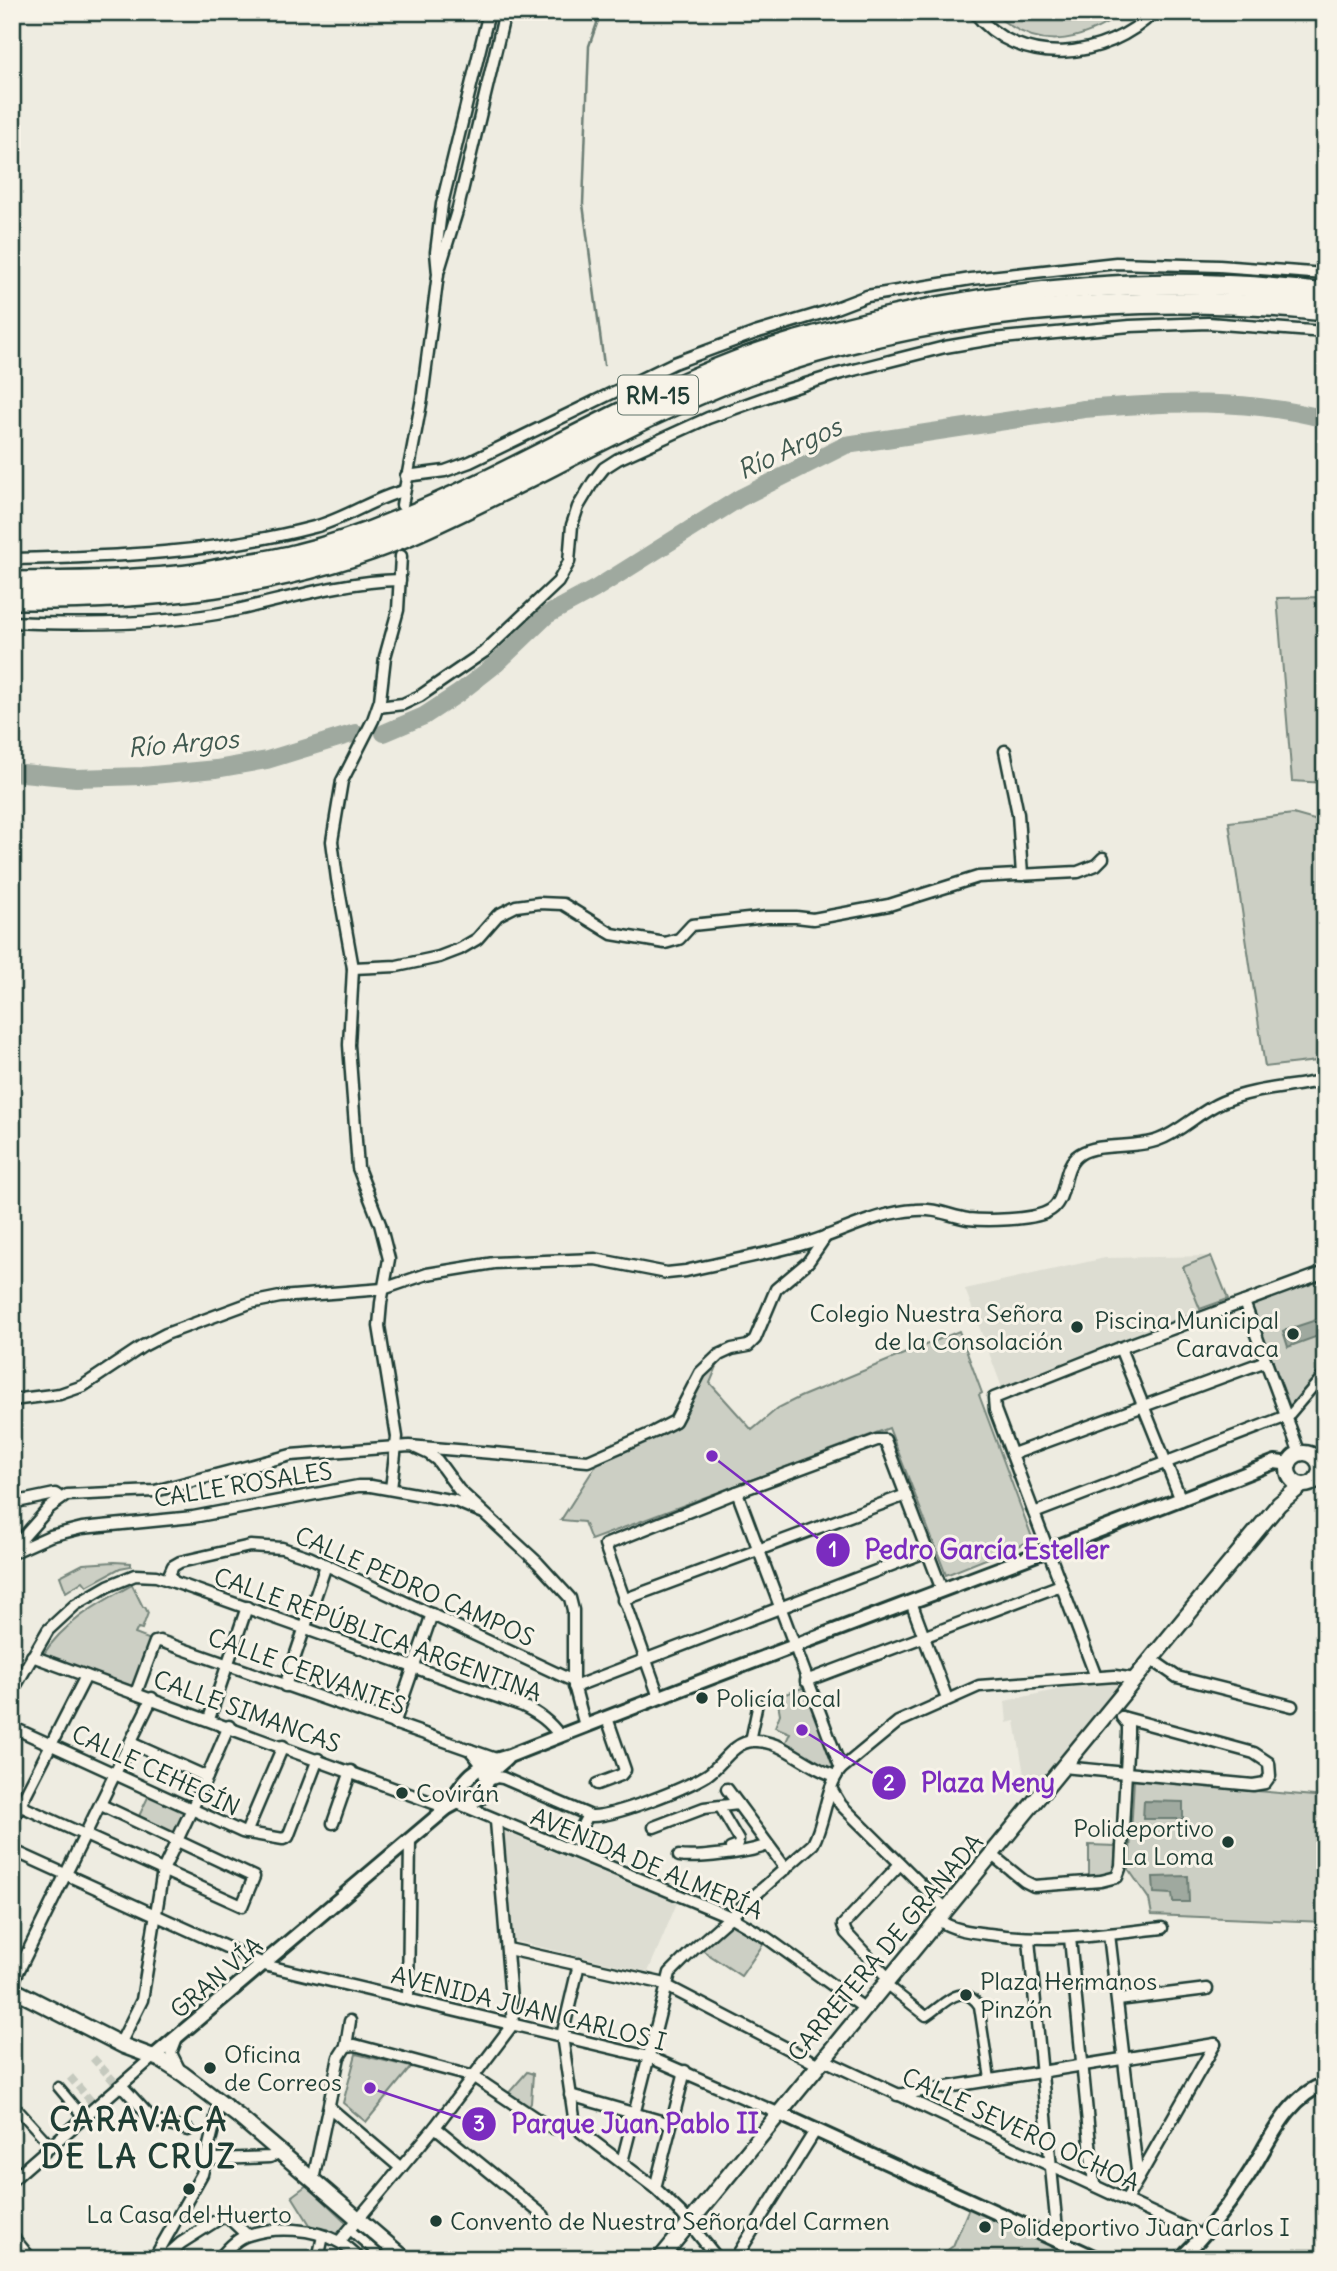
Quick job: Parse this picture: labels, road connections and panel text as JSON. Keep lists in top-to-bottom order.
{
  "streets": {
    "highway": ["RM-15"],
    "main road": ["CARRETERA DE GRANADA"],
    "street": [
      "CALLE ROSALES",
      "CALLE PEDRO CAMPOS",
      "CALLE REPÚBLICA ARGENTINA",
      "CALLE CERVANTES",
      "CALLE SIMANCAS",
      "CALLE CEHEGÍN",
      "AVENIDA DE ALMERÍA",
      "GRAN VÍA",
      "AVENIDA JUAN CARLOS I",
      "CALLE SEVERO OCHOA"
    ]
  },
  "crossings": [
    ["CALLE PEDRO CAMPOS", "CALLE REPÚBLICA ARGENTINA"],
    ["CALLE REPÚBLICA ARGENTINA", "CALLE SIMANCAS"],
    ["CALLE CERVANTES", "CALLE SIMANCAS"],
    ["CALLE SIMANCAS", "CALLE CEHEGÍN"],
    ["CALLE SIMANCAS", "AVENIDA DE ALMERÍA"],
    ["CALLE SIMANCAS", "GRAN VÍA"],
    ["AVENIDA DE ALMERÍA", "CARRETERA DE GRANADA"],
    ["AVENIDA DE ALMERÍA", "GRAN VÍA"],
    ["CARRETERA DE GRANADA", "AVENIDA JUAN CARLOS I"],
    ["CARRETERA DE GRANADA", "CALLE SEVERO OCHOA"],
    ["GRAN VÍA", "AVENIDA JUAN CARLOS I"]
  ],
  "districts": ["CARAVACA DE LA CRUZ"],
  "water": ["Río Argos"],
  "places": [
    "Colegio Nuestra Señora de la Consolación",
    "Piscina Municipal Caravaca",
    "Pedro García Esteller",
    "Policía local",
    "Plaza Meny",
    "Covirán",
    "Polideportivo La Loma",
    "Plaza Hermanos Pinzón",
    "Oficina de Correos",
    "Parque Juan Pablo II",
    "La Casa del Huerto",
    "Convento de Nuestra Señora del Carmen",
    "Polideportivo Juan Carlos I"
  ]
}
